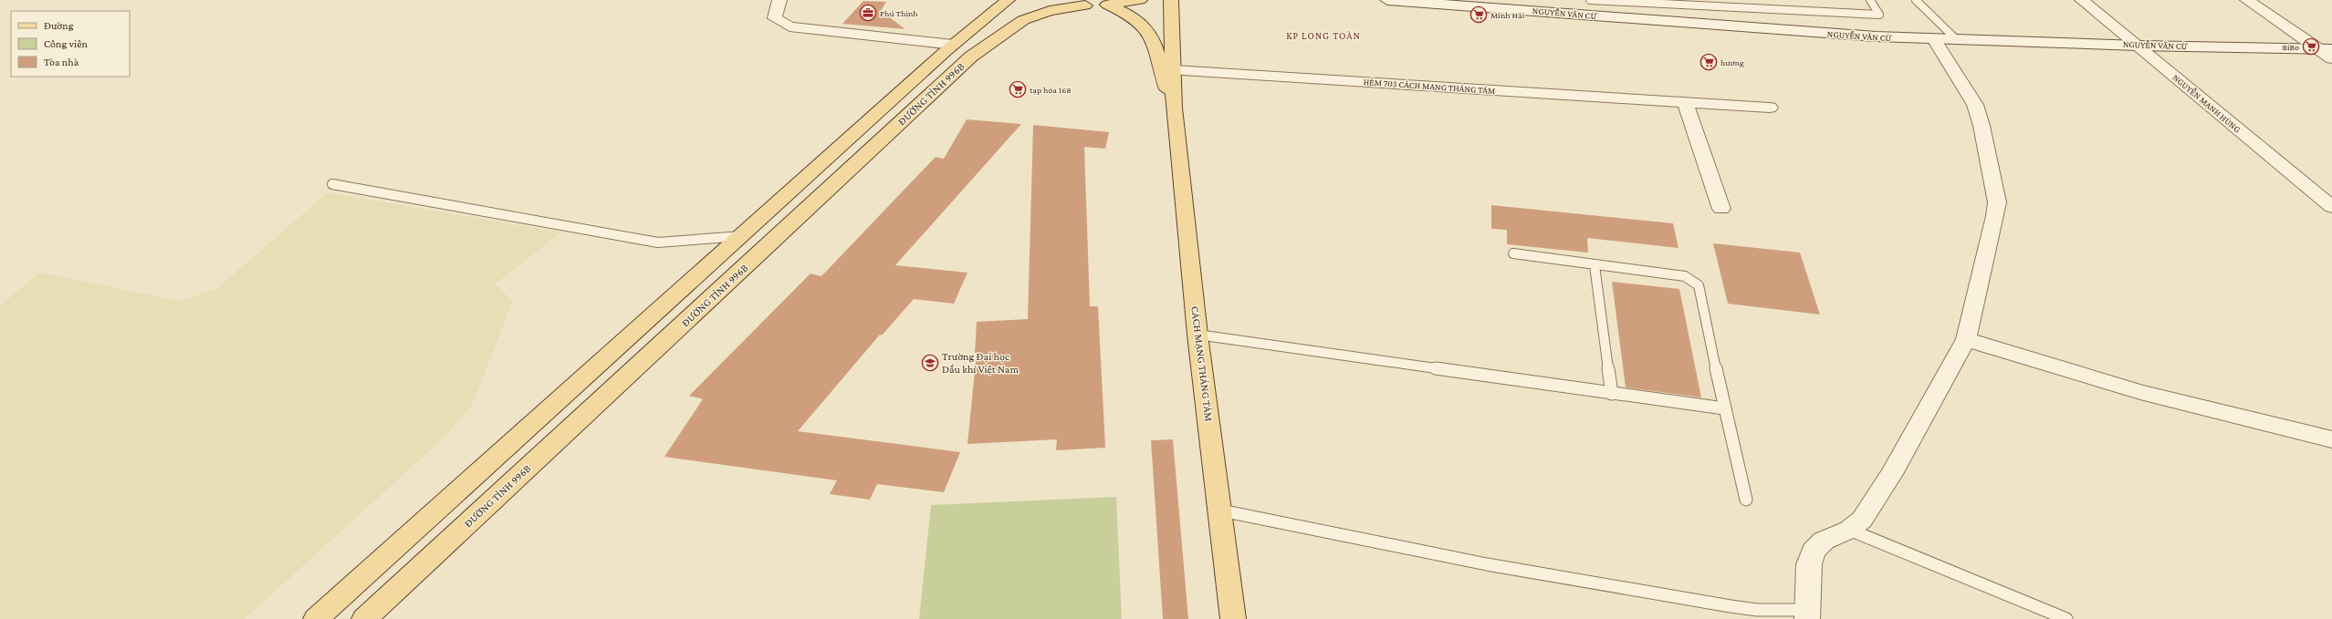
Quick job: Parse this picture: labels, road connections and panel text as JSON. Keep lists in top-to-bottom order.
{
  "streets": {
    "main road": ["ĐƯỜNG TỈNH 996B", "CÁCH MẠNG THÁNG TÁM"],
    "street": ["NGUYỄN VĂN CỪ", "HẺM 703 CÁCH MẠNG THÁNG TÁM", "NGUYỄN MẠNH HÙNG"]
  },
  "crossings": [
    ["NGUYỄN VĂN CỪ", "NGUYỄN MẠNH HÙNG"],
    ["HẺM 703 CÁCH MẠNG THÁNG TÁM", "CÁCH MẠNG THÁNG TÁM"]
  ],
  "districts": ["KP LONG TOÀN"],
  "places": {
    "office": ["Phú Thịnh"],
    "supermarket": [
      "Minh Hải",
      "BiBo",
      "hương",
      "tạp hóa 168"
    ],
    "school or university": ["Trường Đại học Dầu khí Việt Nam"]
  },
  "legend": ["Đường", "Công viên", "Tòa nhà"]
}
